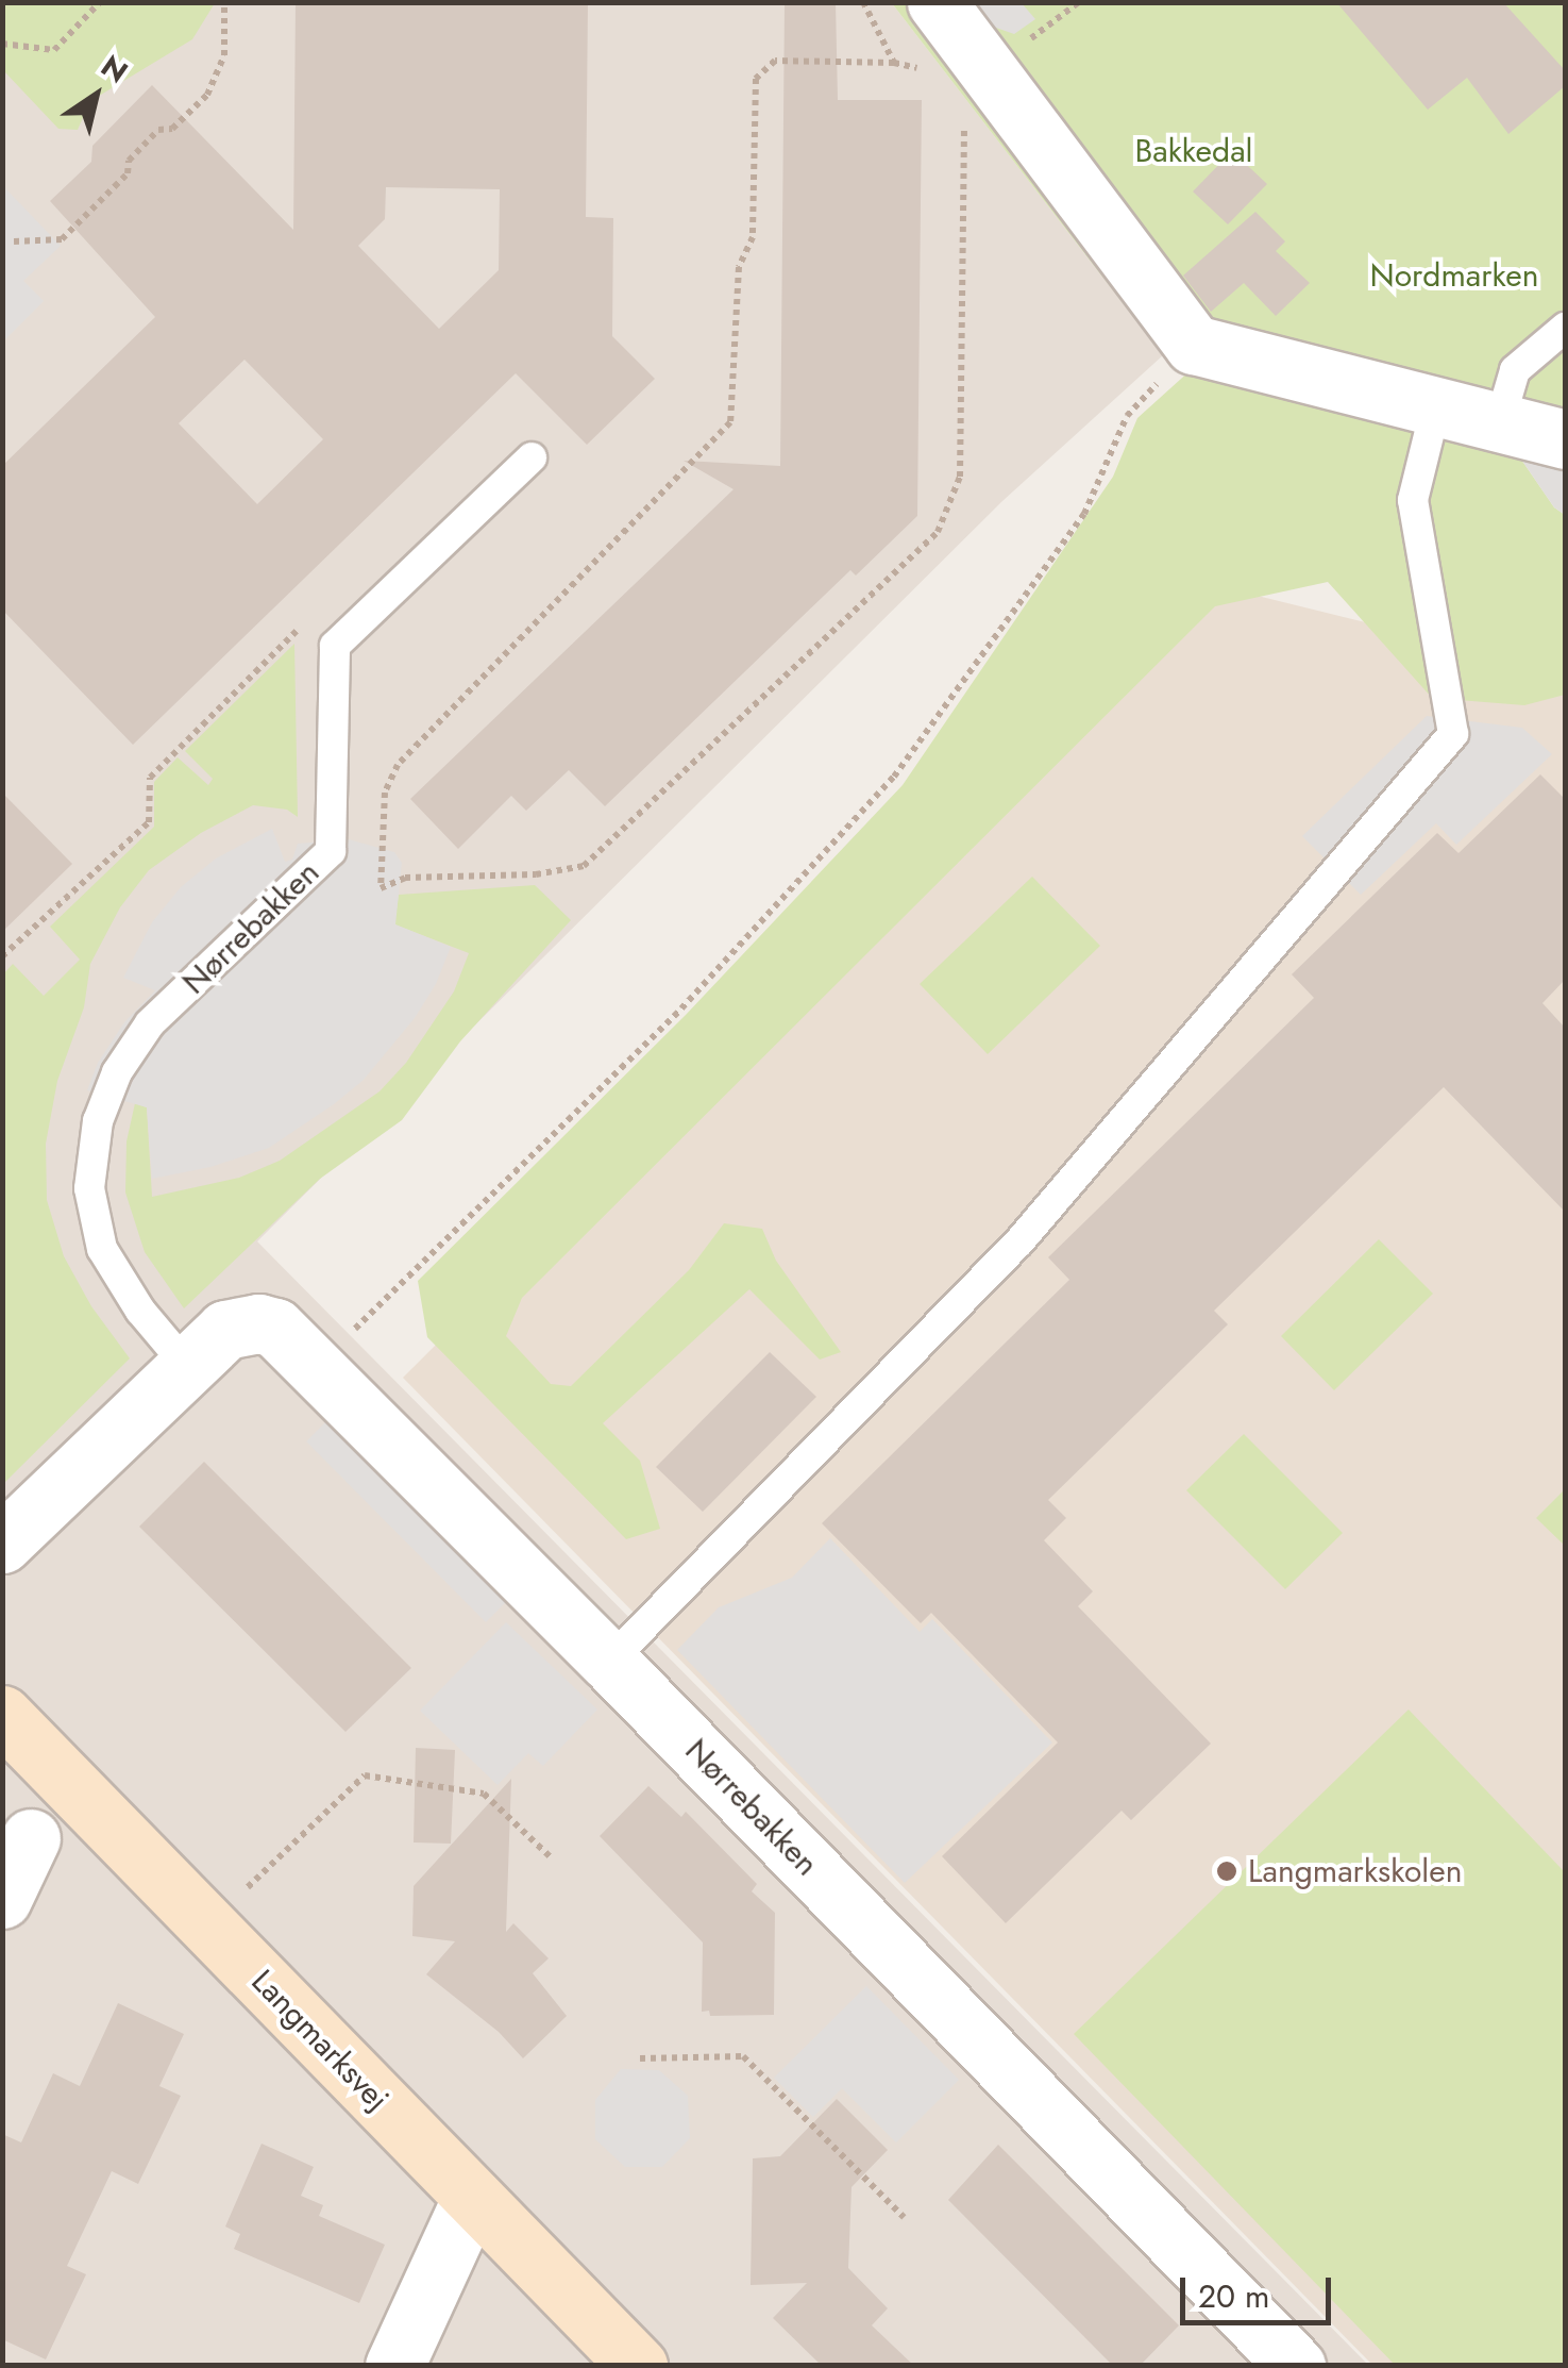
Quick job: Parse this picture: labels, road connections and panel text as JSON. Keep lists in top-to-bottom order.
{
  "streets": {
    "main road": ["Langmarksvej"],
    "street": ["Nørrebakken"]
  },
  "parks": ["Bakkedal", "Nordmarken"],
  "places": ["Langmarkskolen"],
  "scale_bar": "20 m",
  "north": "top right"
}
